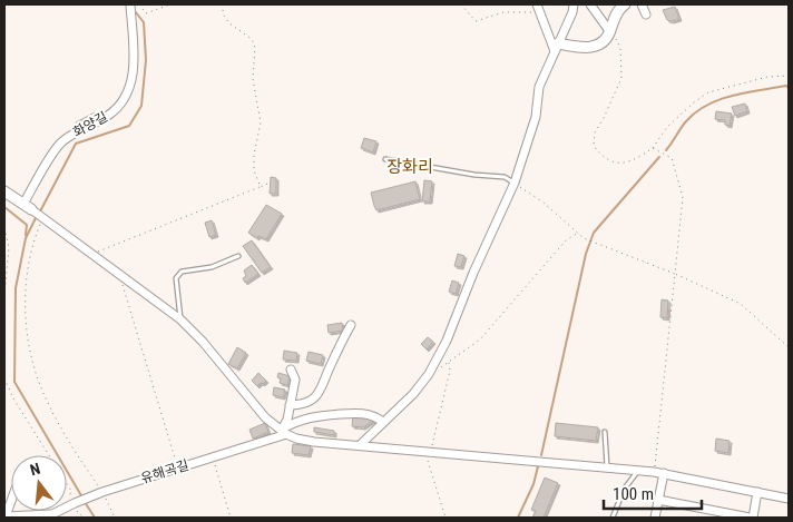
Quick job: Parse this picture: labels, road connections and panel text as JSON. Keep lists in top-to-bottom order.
{
  "streets": {
    "street": ["화양길", "유해곡길"]
  },
  "districts": ["장화리"],
  "scale_bar": "100 m",
  "north": "top"
}
